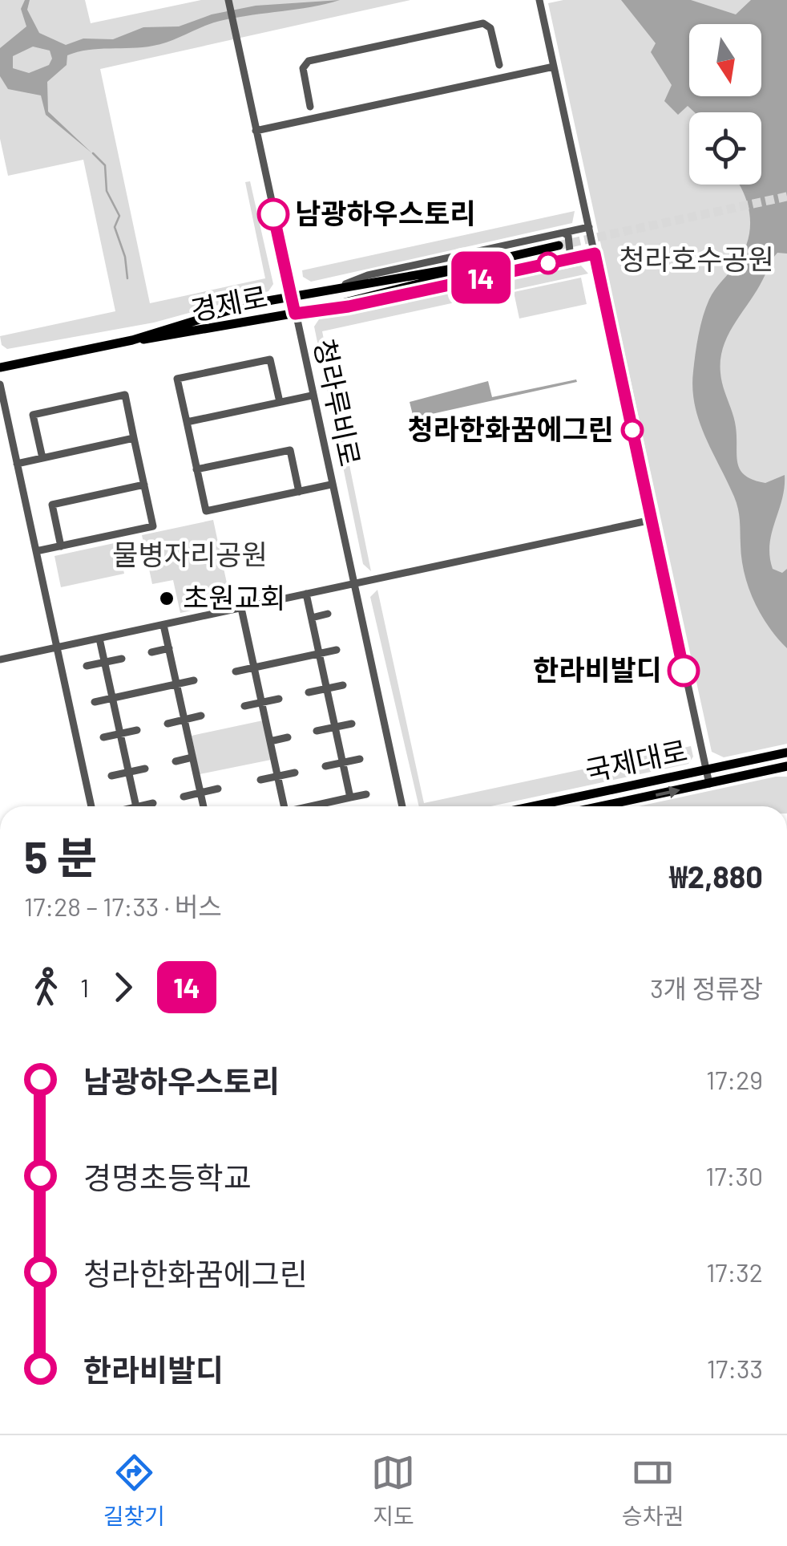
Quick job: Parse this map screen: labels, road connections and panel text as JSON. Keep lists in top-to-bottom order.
{
  "streets": {
    "main road": ["경제로", "국제대로"],
    "street": ["청라루비로"]
  },
  "crossings": [
    ["경제로", "청라루비로"]
  ],
  "parks": ["청라호수공원", "물병자리공원"],
  "places": [
    "남광하우스토리",
    "청라한화꿈에그린",
    "초원교회",
    "한라비발디"
  ],
  "lines": ["bus line 14"],
  "north": "bottom",
  "page": {
    "on_map": "14",
    "heading": ["5 분", "17:28 – 17:33 · 버스", "₩2,880"],
    "legs": ["1", "14", "3개 정류장"],
    "list": [
      {
        "name": "남광하우스토리",
        "value": "17:29"
      },
      {
        "name": "경명초등학교",
        "value": "17:30"
      },
      {
        "name": "청라한화꿈에그린",
        "value": "17:32"
      },
      {
        "name": "한라비발디",
        "value": "17:33"
      }
    ],
    "tabs": ["길찾기", "지도", "승차권"]
  }
}
